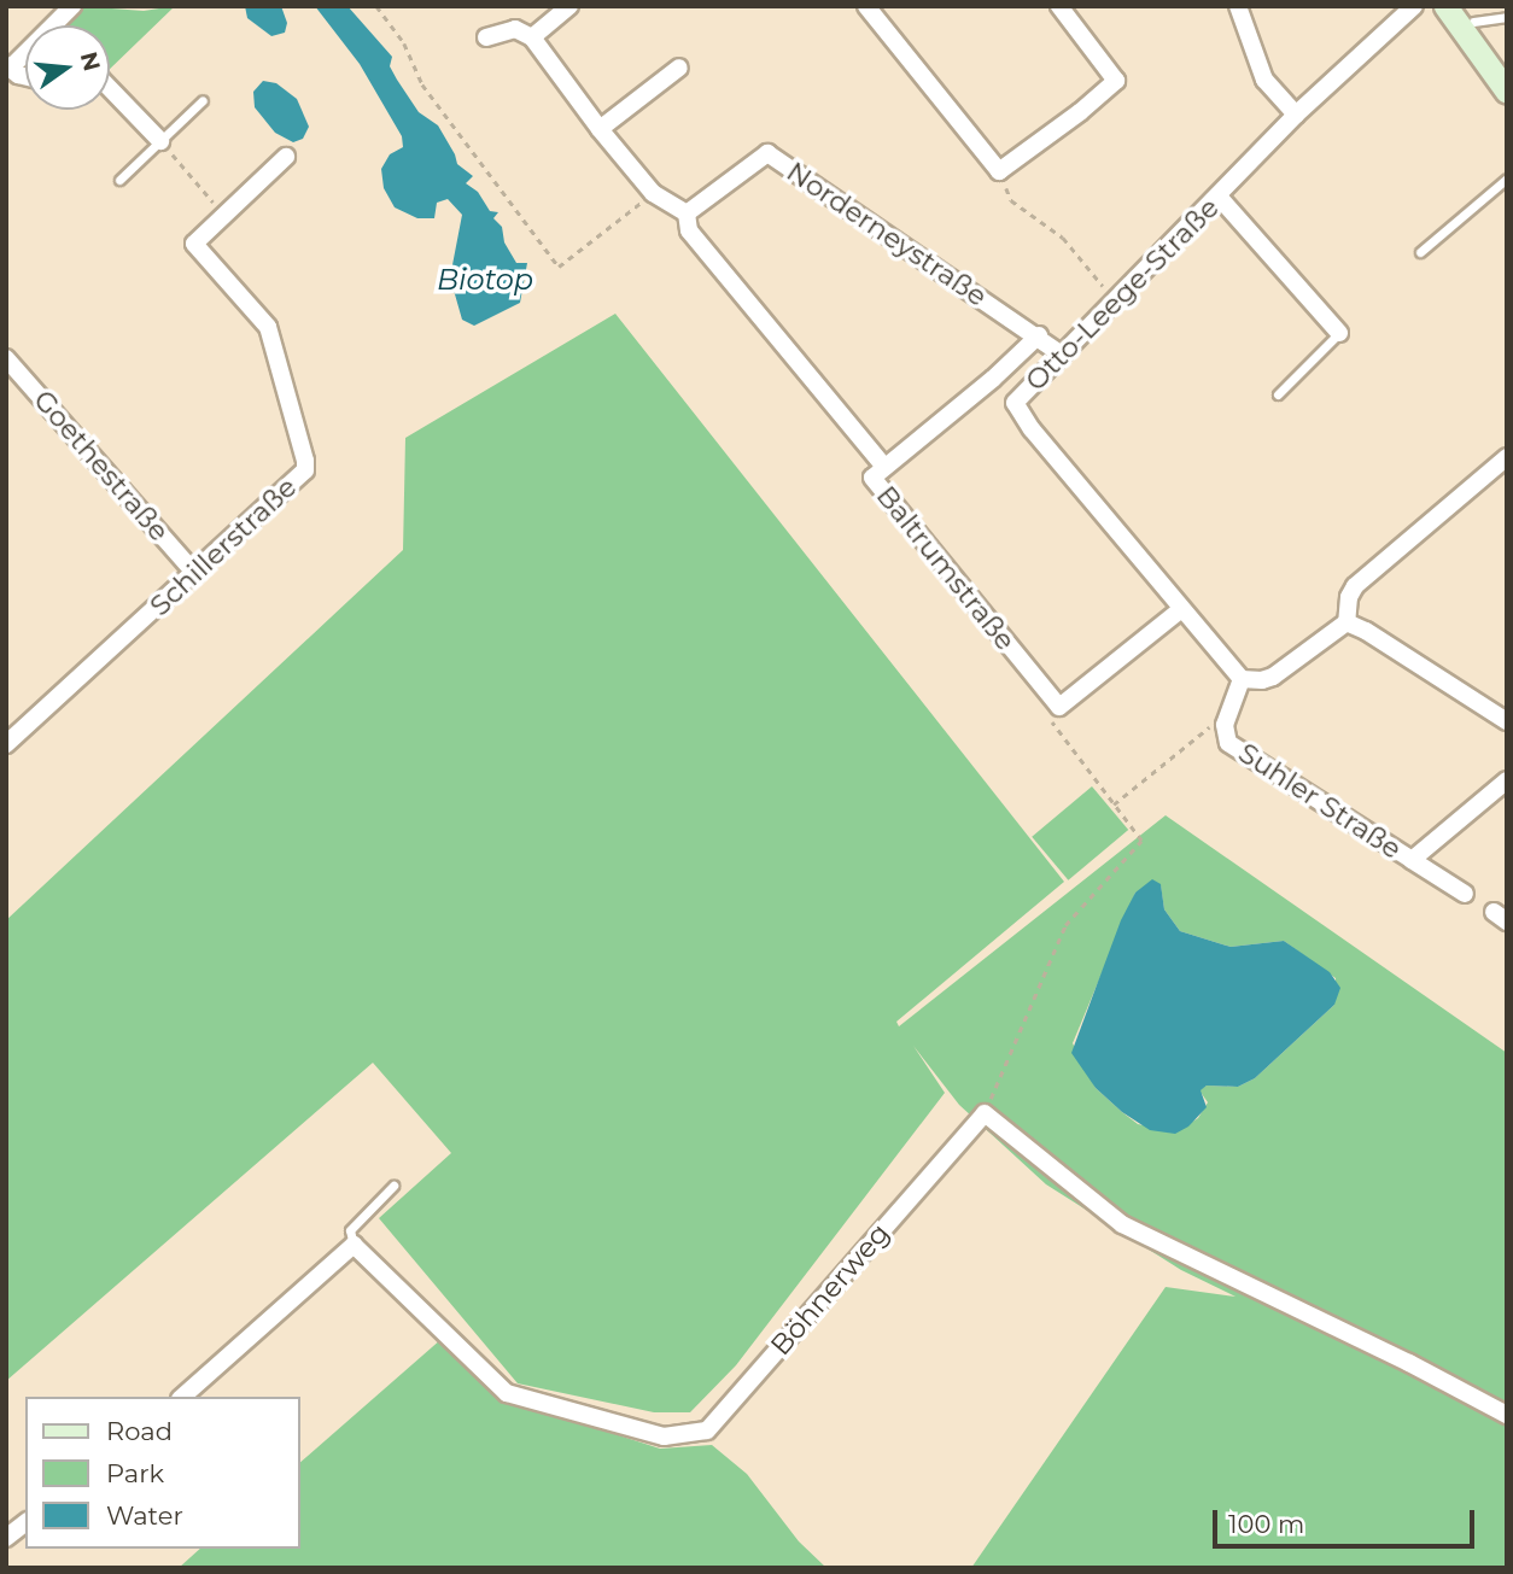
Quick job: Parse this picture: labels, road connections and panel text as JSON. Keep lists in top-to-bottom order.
{
  "streets": {
    "street": [
      "Norderneystraße",
      "Otto-Leege-Straße",
      "Goethestraße",
      "Schillerstraße",
      "Baltrumstraße",
      "Suhler Straße",
      "Böhnerweg"
    ]
  },
  "crossings": [
    ["Norderneystraße", "Otto-Leege-Straße"],
    ["Norderneystraße", "Baltrumstraße"],
    ["Otto-Leege-Straße", "Suhler Straße"],
    ["Goethestraße", "Schillerstraße"]
  ],
  "water": ["Biotop"],
  "legend": ["Road", "Park", "Water"],
  "scale_bar": "100 m",
  "north": "right"
}
